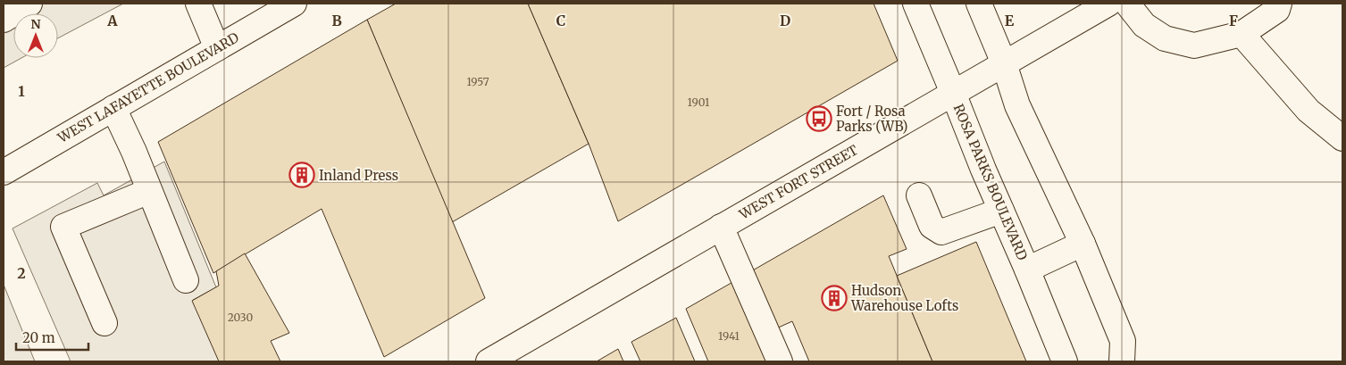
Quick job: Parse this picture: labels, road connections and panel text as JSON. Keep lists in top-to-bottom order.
{
  "streets": {
    "main road": ["WEST LAFAYETTE BOULEVARD", "WEST FORT STREET", "ROSA PARKS BOULEVARD"]
  },
  "crossings": [
    ["WEST FORT STREET", "ROSA PARKS BOULEVARD"]
  ],
  "places": {
    "bus stop": ["Fort / Rosa Parks (WB)"],
    "building": ["Inland Press", "Hudson Warehouse Lofts"]
  },
  "house_numbers": [
    "1957",
    "1901",
    "2030",
    "1941"
  ],
  "scale_bar": "20 m",
  "north": "top",
  "grid": {
    "columns": [
      "A",
      "B",
      "C",
      "D",
      "E",
      "F"
    ],
    "rows": ["1", "2"]
  }
}
